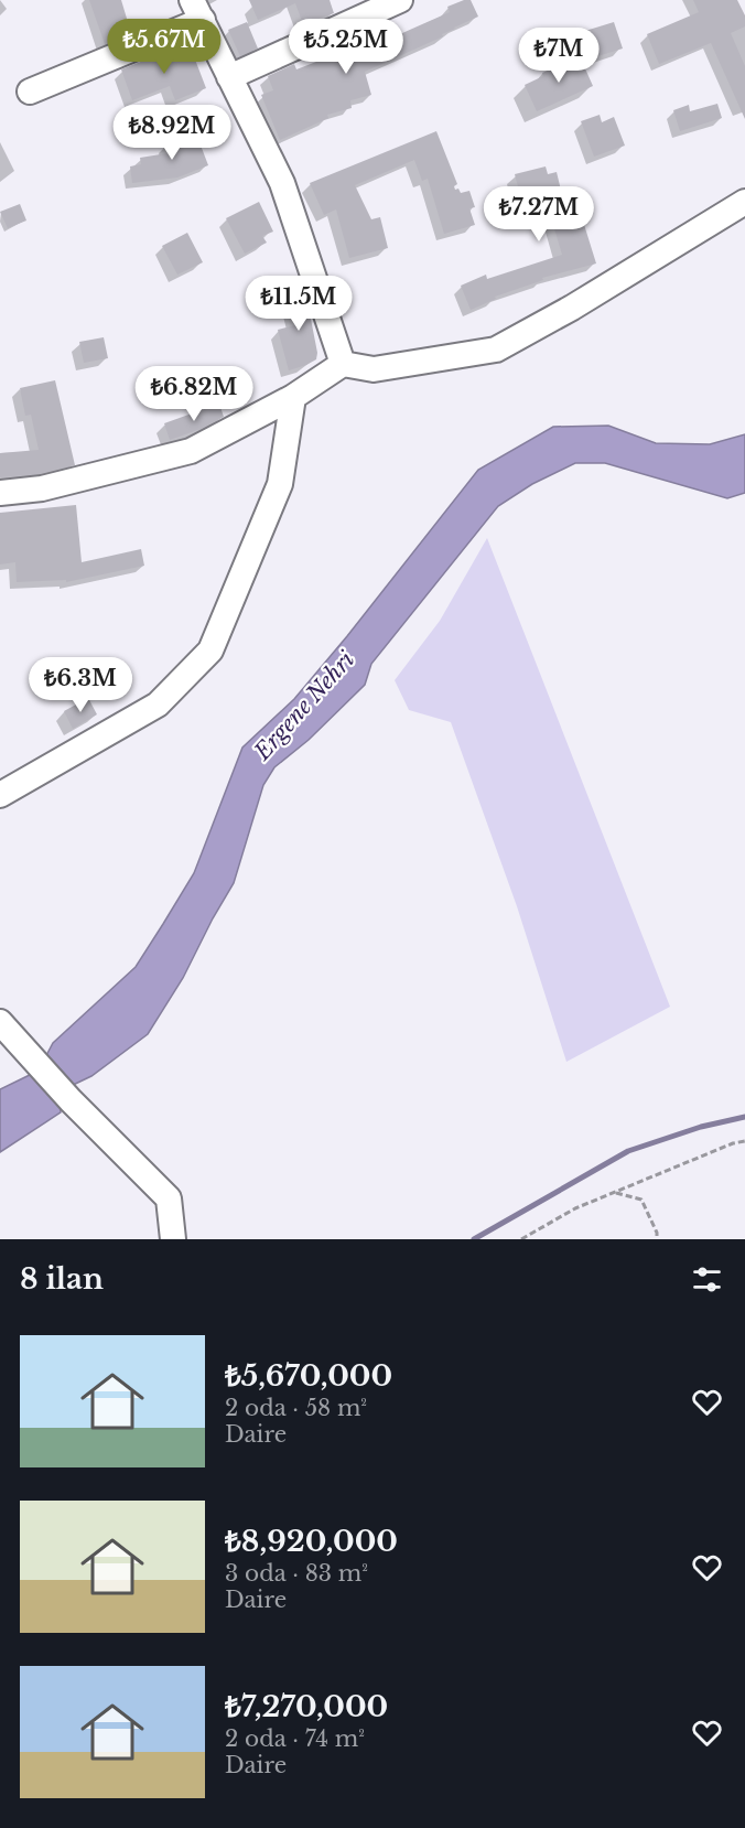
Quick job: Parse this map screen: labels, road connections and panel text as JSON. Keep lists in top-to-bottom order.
{
  "water": ["Ergene Nehri"],
  "page": {
    "price": [
      "₺5.67M",
      "₺5.25M",
      "₺7M",
      "₺8.92M",
      "₺7.27M",
      "₺11.5M",
      "₺6.82M",
      "₺6.3M"
    ],
    "heading": "8 ilan",
    "list": [
      {
        "name": "₺5,670,000",
        "note": "2 oda · 58 m² · Daire"
      },
      {
        "name": "₺8,920,000",
        "note": "3 oda · 83 m² · Daire"
      },
      {
        "name": "₺7,270,000",
        "note": "2 oda · 74 m² · Daire"
      }
    ]
  }
}
